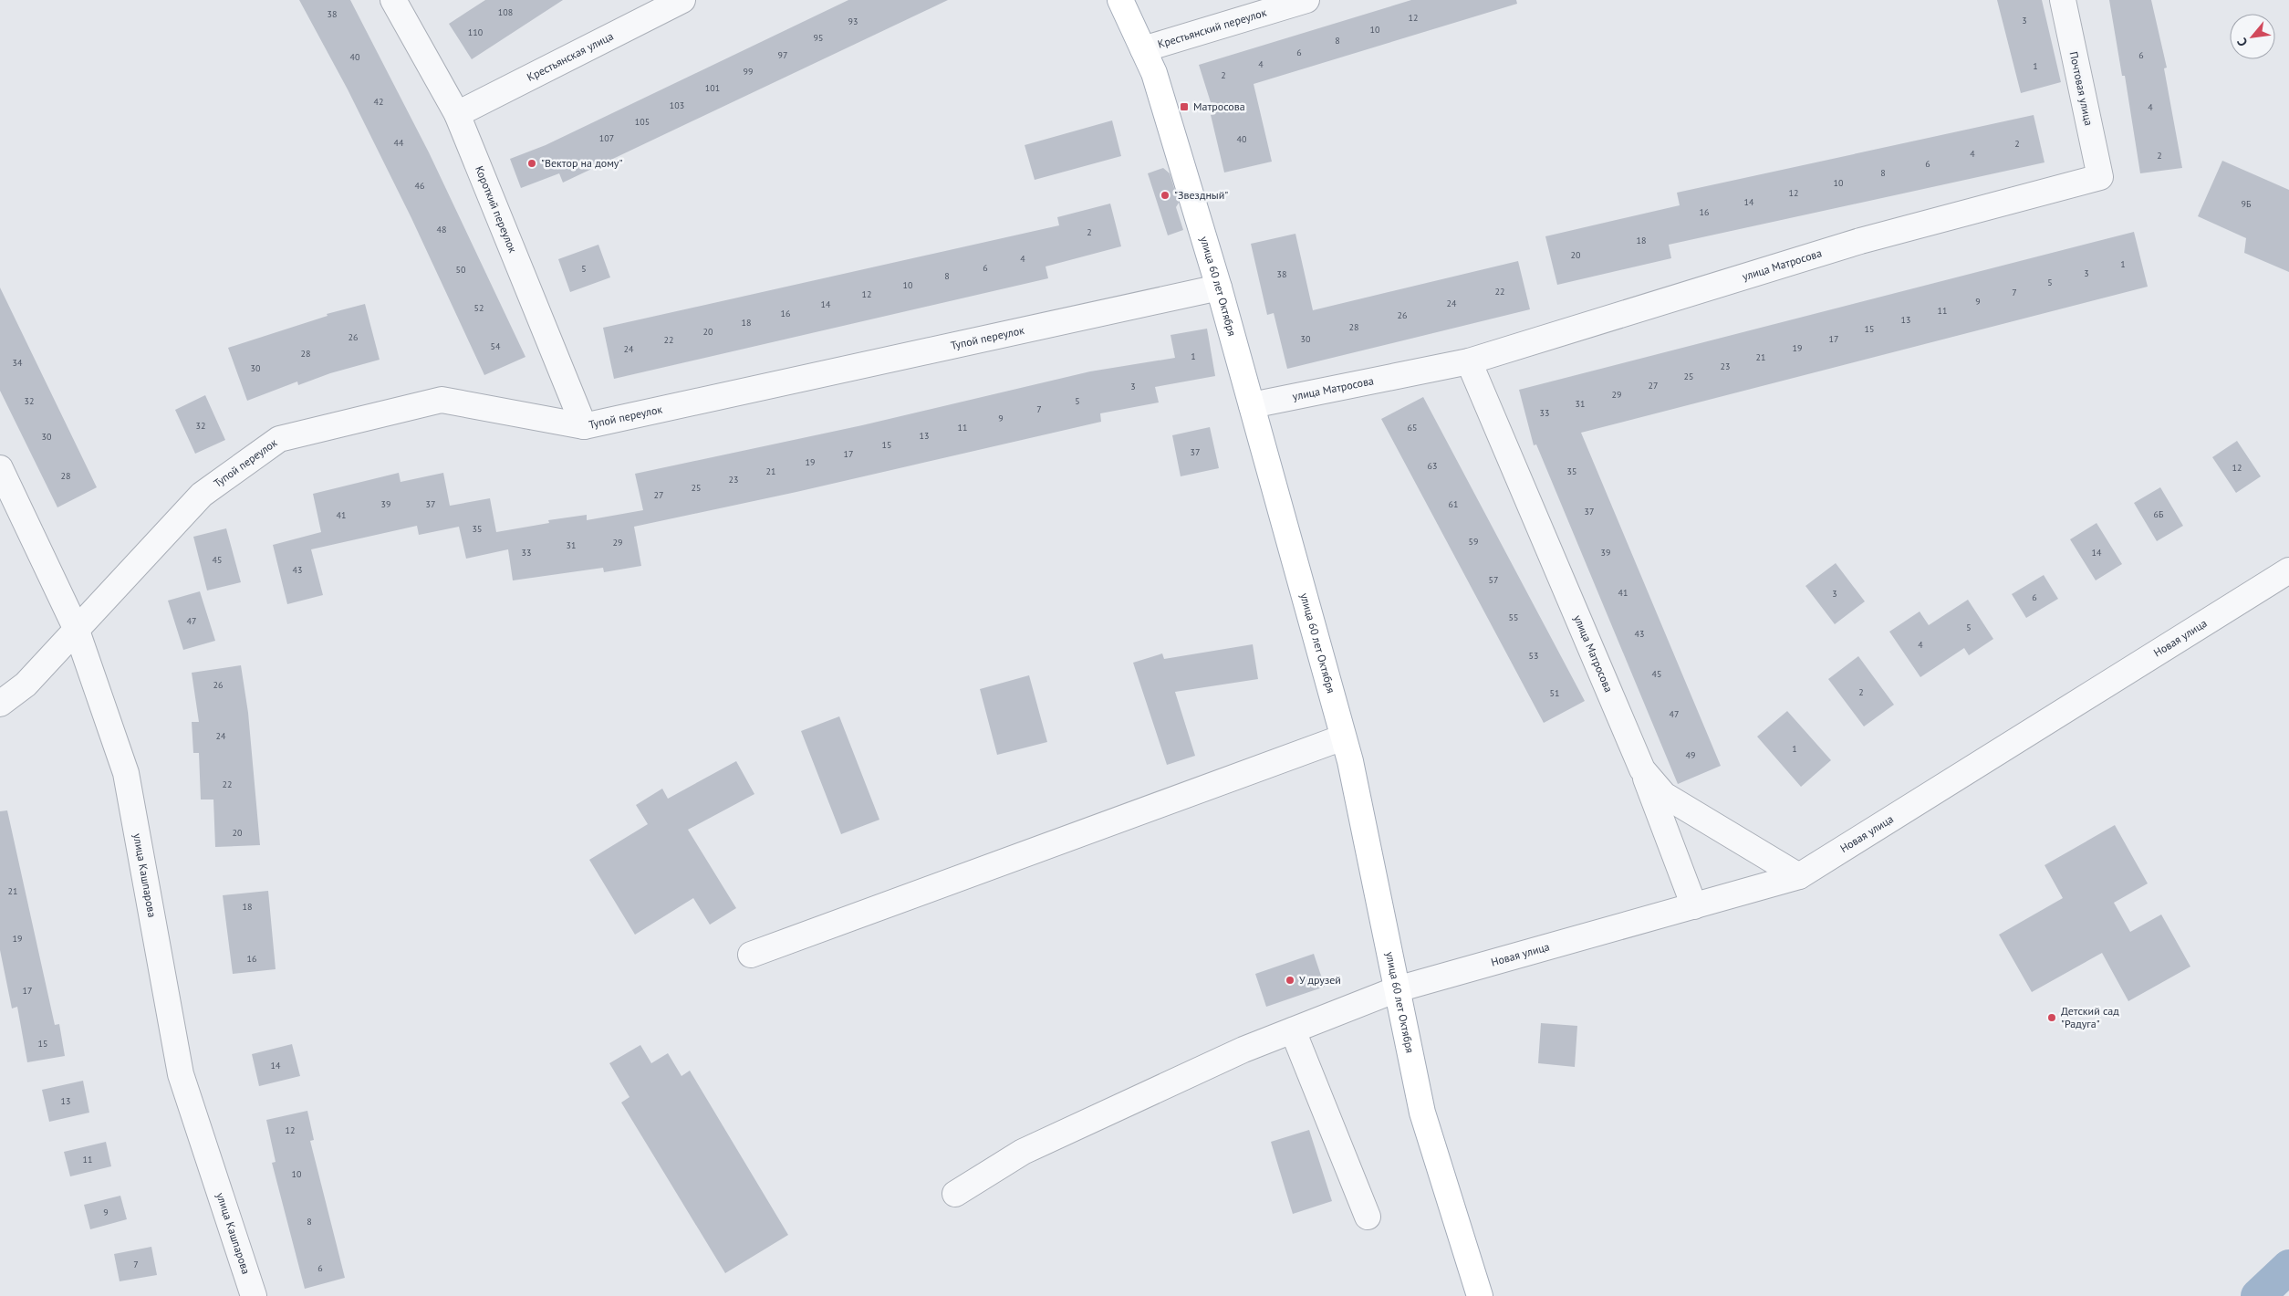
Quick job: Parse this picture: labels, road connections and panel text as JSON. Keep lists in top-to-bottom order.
{
  "streets": {
    "main road": ["улица 60 лет Октября"],
    "street": [
      "Крестьянский переулок",
      "Крестьянская улица",
      "Почтовая улица",
      "Короткий переулок",
      "улица Матросова",
      "Тупой переулок",
      "Новая улица",
      "улица Кашпарова"
    ]
  },
  "crossings": [
    ["Крестьянский переулок", "улица 60 лет Октября"],
    ["Крестьянская улица", "Короткий переулок"],
    ["Почтовая улица", "улица Матросова"],
    ["Короткий переулок", "Тупой переулок"],
    ["улица Матросова", "улица 60 лет Октября"],
    ["улица Матросова", "Новая улица"],
    ["улица 60 лет Октября", "Тупой переулок"],
    ["улица 60 лет Октября", "Новая улица"],
    ["Тупой переулок", "улица Кашпарова"]
  ],
  "places": {
    "transit": ["Матросова"],
    "other": [
      "\"Вектор на дому\"",
      "\"Звездный\"",
      "У друзей",
      "Детский сад \"Радуга\""
    ]
  },
  "house_numbers": [
    "108",
    "38",
    "12",
    "3",
    "93",
    "10",
    "110",
    "95",
    "8",
    "6",
    "97",
    "6",
    "40",
    "4",
    "1",
    "99",
    "2",
    "101",
    "42",
    "103",
    "4",
    "105",
    "107",
    "40",
    "44",
    "2",
    "4",
    "2",
    "6",
    "8",
    "10",
    "46",
    "12",
    "14",
    "9Б",
    "16",
    "48",
    "2",
    "18",
    "20",
    "4",
    "1",
    "6",
    "5",
    "50",
    "3",
    "38",
    "8",
    "5",
    "10",
    "22",
    "7",
    "12",
    "9",
    "24",
    "14",
    "52",
    "11",
    "16",
    "26",
    "13",
    "18",
    "28",
    "15",
    "20",
    "26",
    "30",
    "17",
    "22",
    "54",
    "19",
    "24",
    "28",
    "1",
    "21",
    "34",
    "23",
    "30",
    "25",
    "27",
    "3",
    "29",
    "32",
    "5",
    "31",
    "7",
    "33",
    "9",
    "32",
    "11",
    "65",
    "13",
    "30",
    "15",
    "37",
    "17",
    "19",
    "63",
    "12",
    "21",
    "35",
    "28",
    "23",
    "25",
    "27",
    "39",
    "37",
    "61",
    "37",
    "6Б",
    "41",
    "35",
    "59",
    "29",
    "31",
    "33",
    "39",
    "14",
    "45",
    "43",
    "57",
    "41",
    "3",
    "6",
    "55",
    "47",
    "5",
    "43",
    "4",
    "53",
    "45",
    "26",
    "2",
    "51",
    "47",
    "24",
    "1",
    "49",
    "22",
    "20",
    "21",
    "18",
    "19",
    "16",
    "17",
    "15",
    "14",
    "13",
    "12",
    "11",
    "10",
    "9",
    "8",
    "7",
    "6"
  ],
  "north": "bottom left"
}
